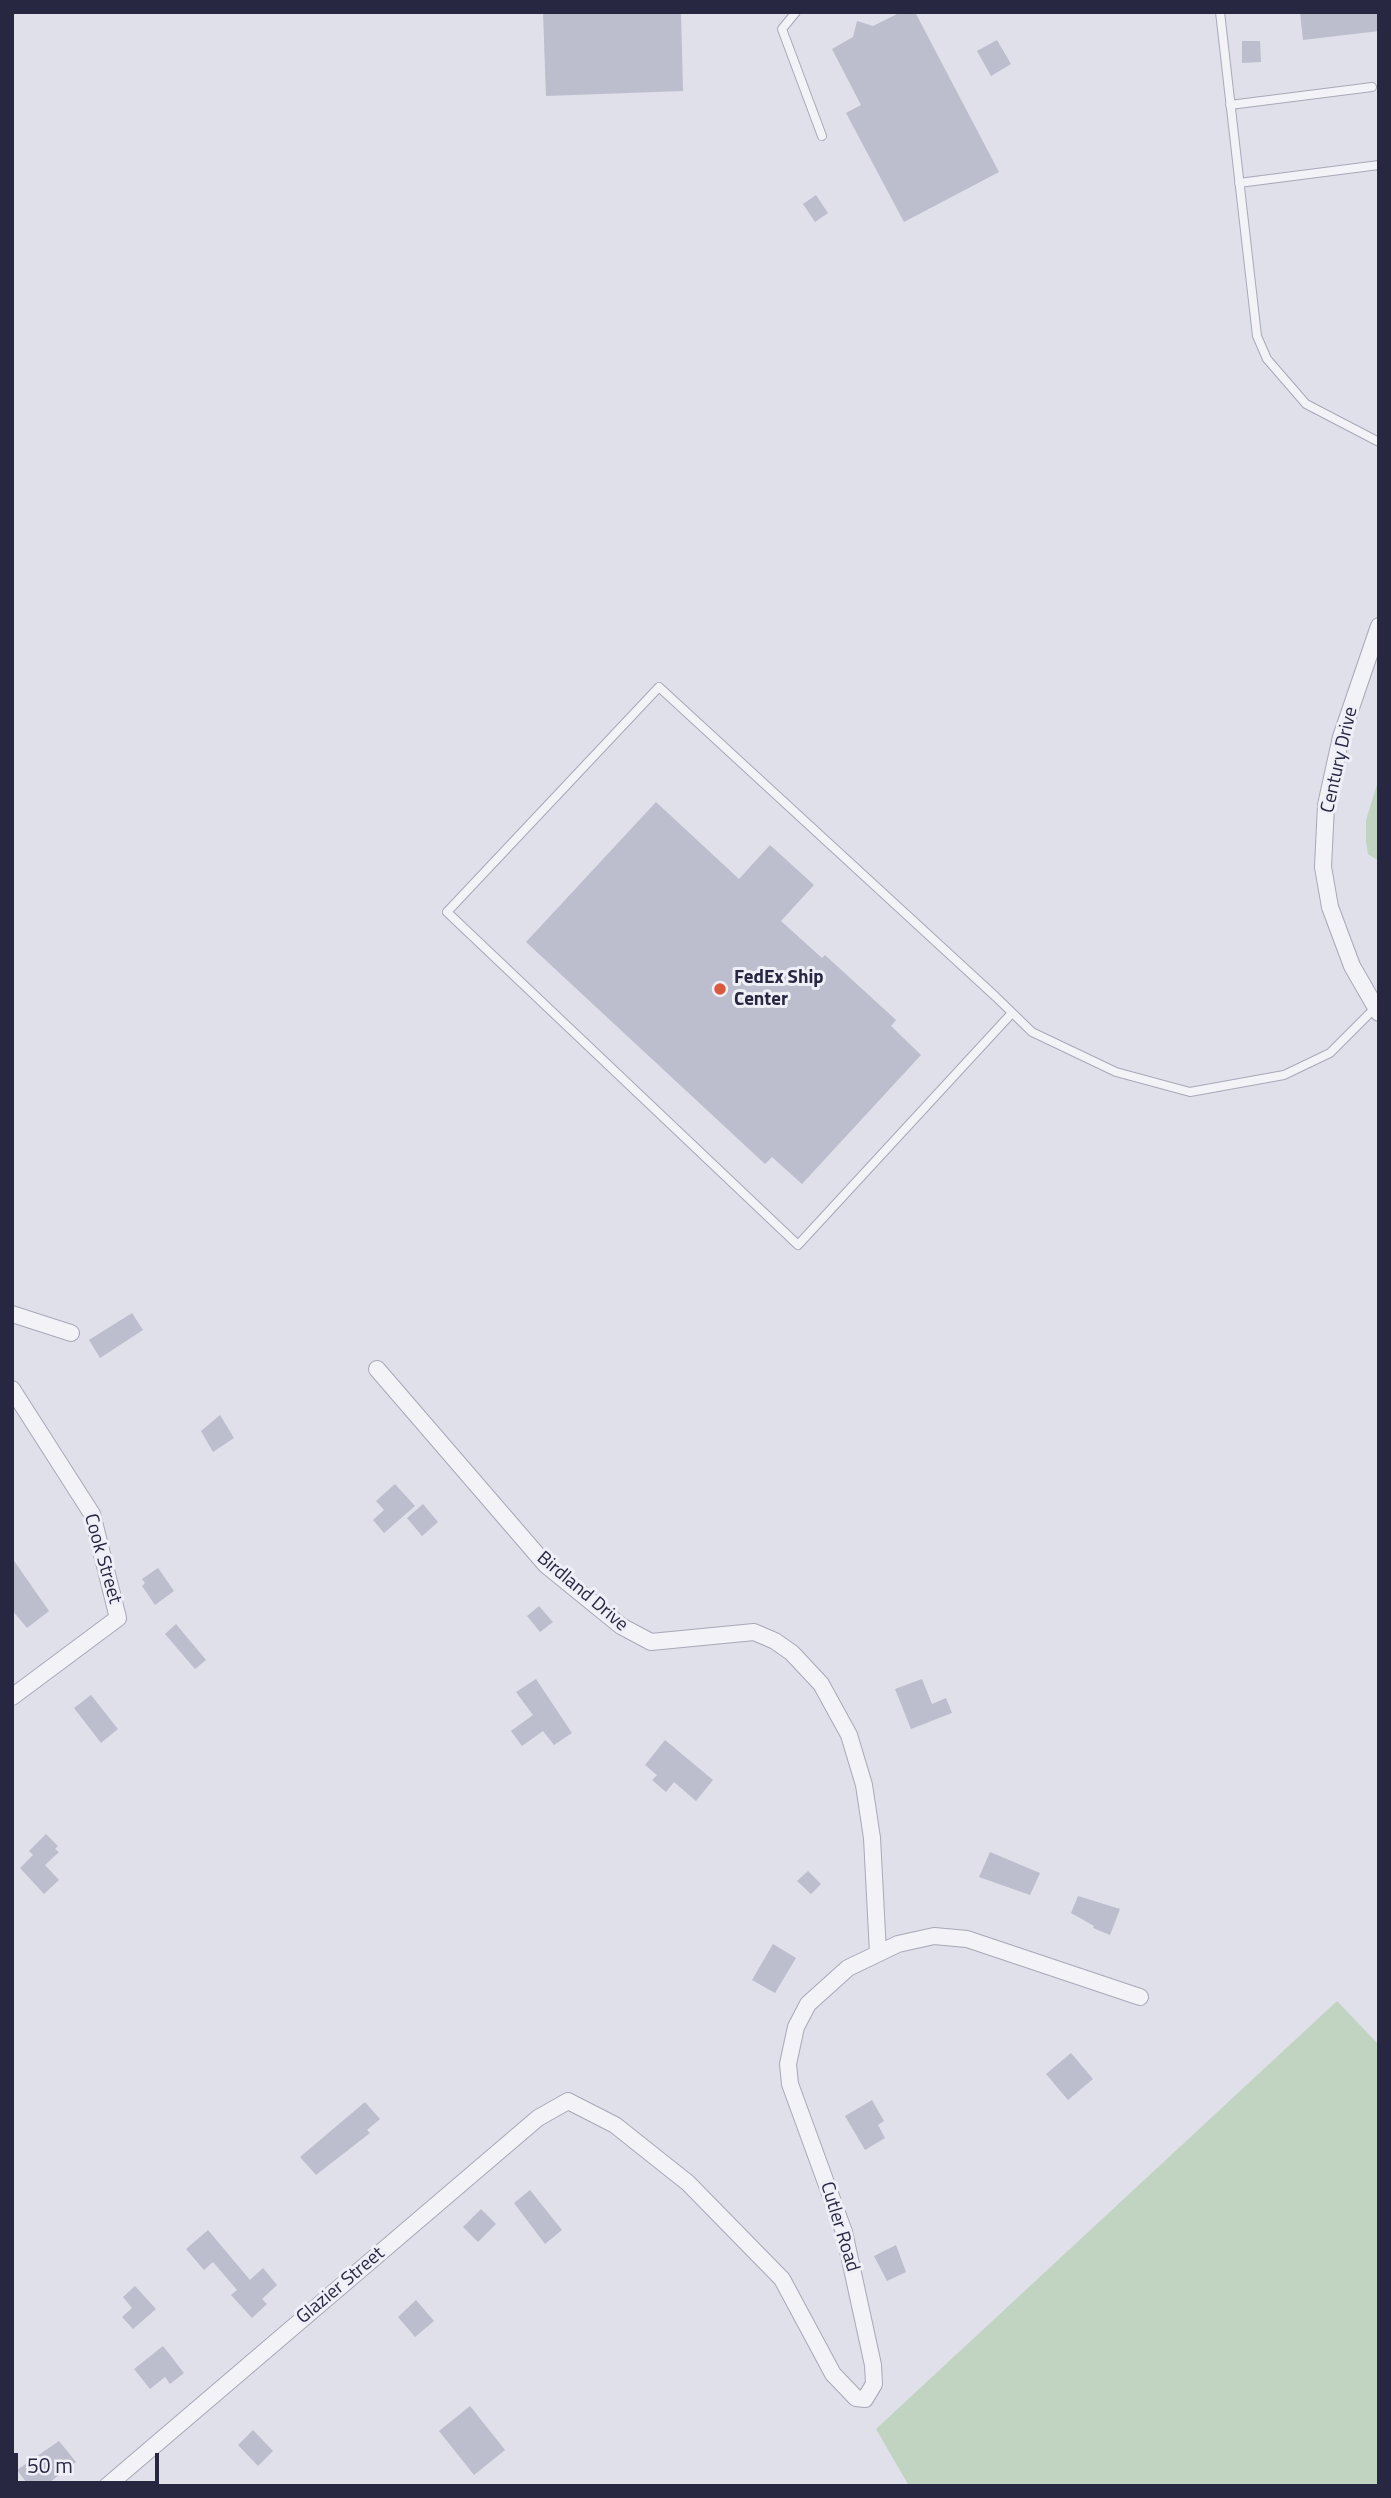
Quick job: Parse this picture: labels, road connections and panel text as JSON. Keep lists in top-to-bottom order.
{
  "streets": {
    "street": [
      "Century Drive",
      "Cook Street",
      "Birdland Drive",
      "Cutler Road",
      "Glazier Street"
    ]
  },
  "crossings": [
    ["Birdland Drive", "Cutler Road"],
    ["Cutler Road", "Glazier Street"]
  ],
  "places": ["FedEx Ship Center"],
  "scale_bar": "50 m"
}
